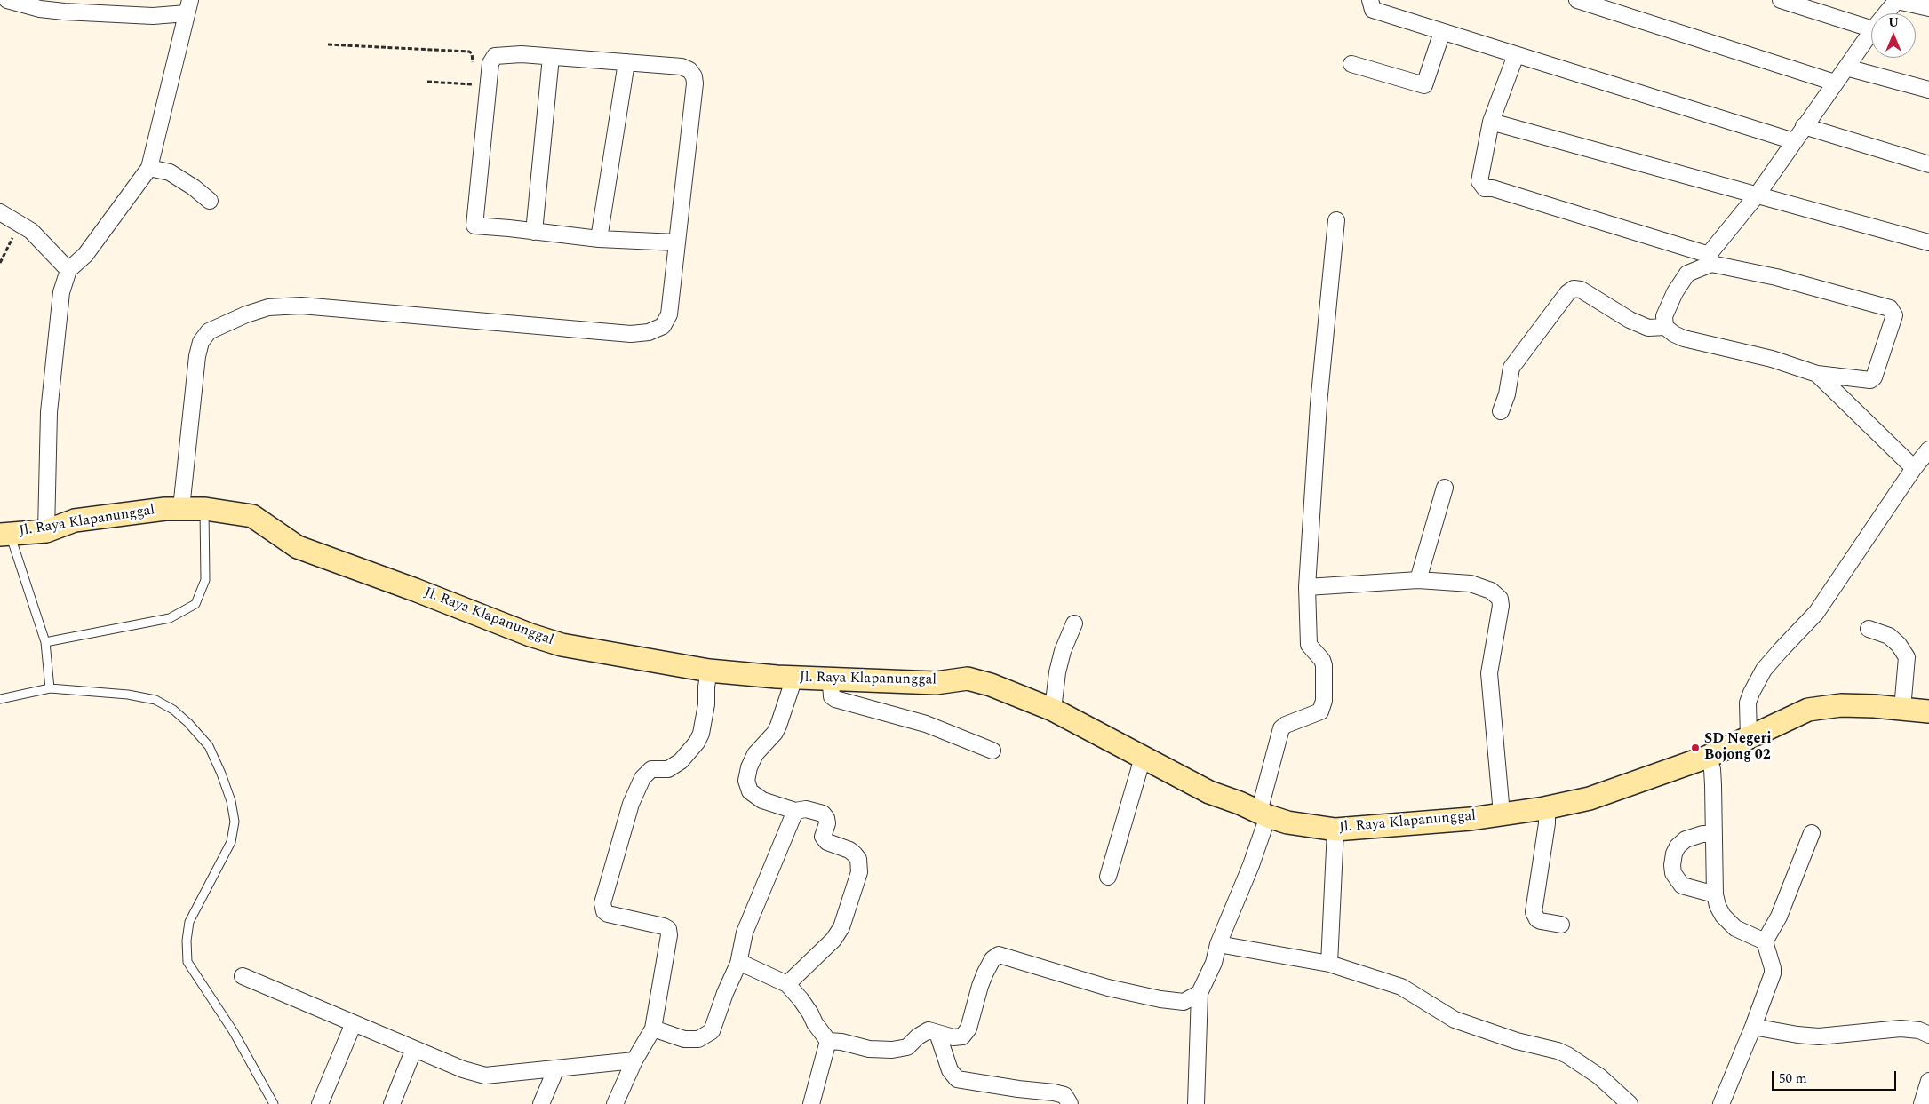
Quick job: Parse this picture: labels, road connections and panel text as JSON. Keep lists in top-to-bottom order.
{
  "streets": {
    "street": ["Jl. Raya Klapanunggal"]
  },
  "places": ["SD Negeri Bojong 02"],
  "scale_bar": "50 m",
  "north": "top"
}
